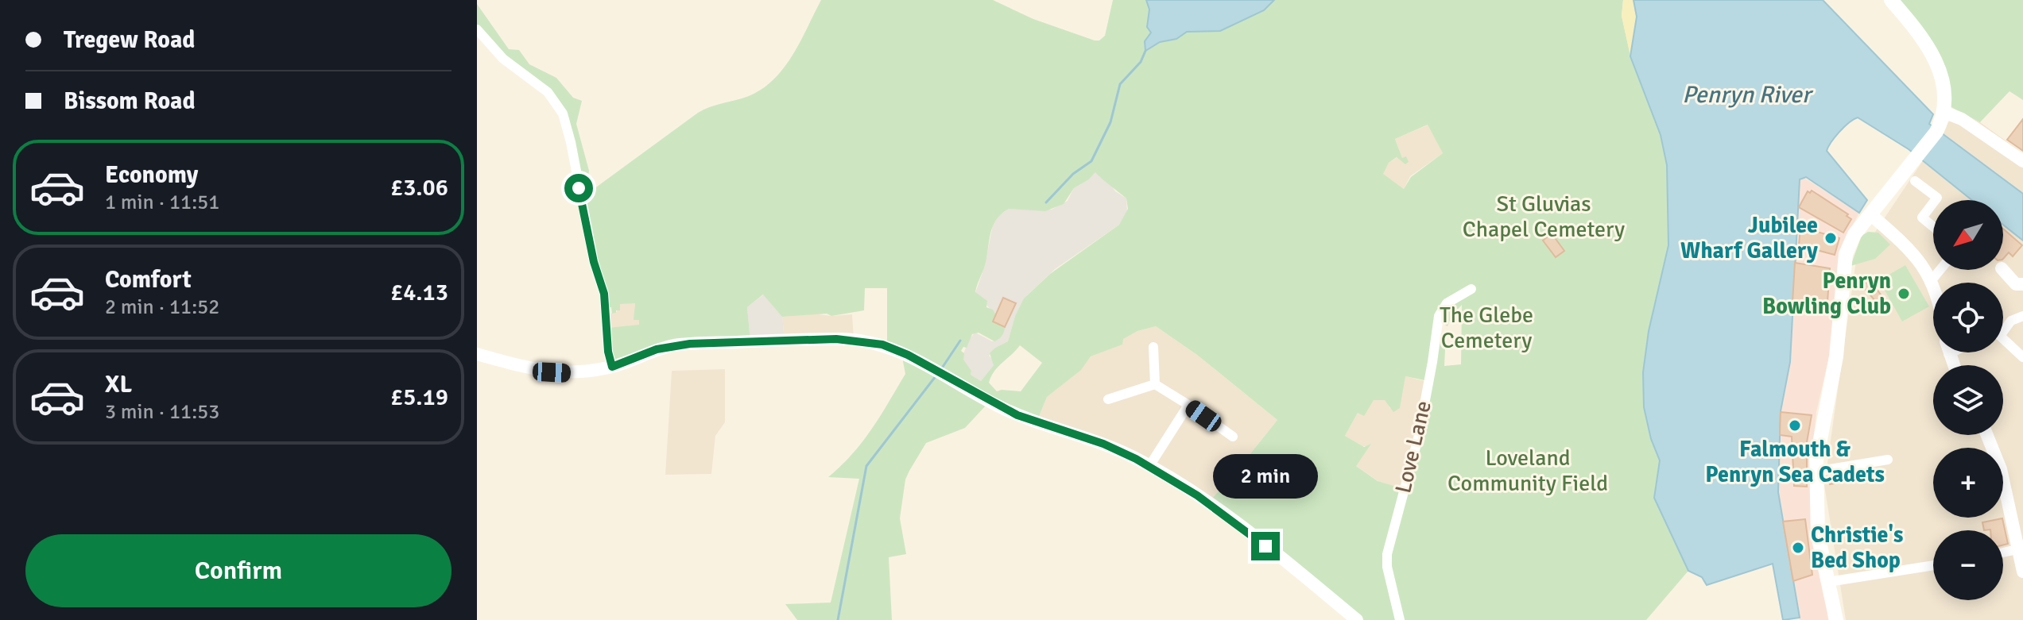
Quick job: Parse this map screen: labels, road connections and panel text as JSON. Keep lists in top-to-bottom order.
{
  "streets": {
    "street": ["Love Lane"]
  },
  "water": ["Penryn River"],
  "parks": ["St Gluvias Chapel Cemetery", "The Glebe Cemetery", "Loveland Community Field"],
  "places": [
    "Jubilee Wharf Gallery",
    "Penryn Bowling Club",
    "Falmouth & Penryn Sea Cadets",
    "Christie's Bed Shop"
  ],
  "north": "bottom left",
  "page": {
    "banner": ["Tregew Road", "Bissom Road"],
    "list": [
      {
        "name": "Economy",
        "note": "1 min · 11:51",
        "value": "£3.06"
      },
      {
        "name": "Comfort",
        "note": "2 min · 11:52",
        "value": "£4.13"
      },
      {
        "name": "XL",
        "note": "3 min · 11:53",
        "value": "£5.19"
      }
    ],
    "map_buttons": ["+", "−"],
    "bubble": "2 min",
    "buttons": "Confirm"
  }
}
